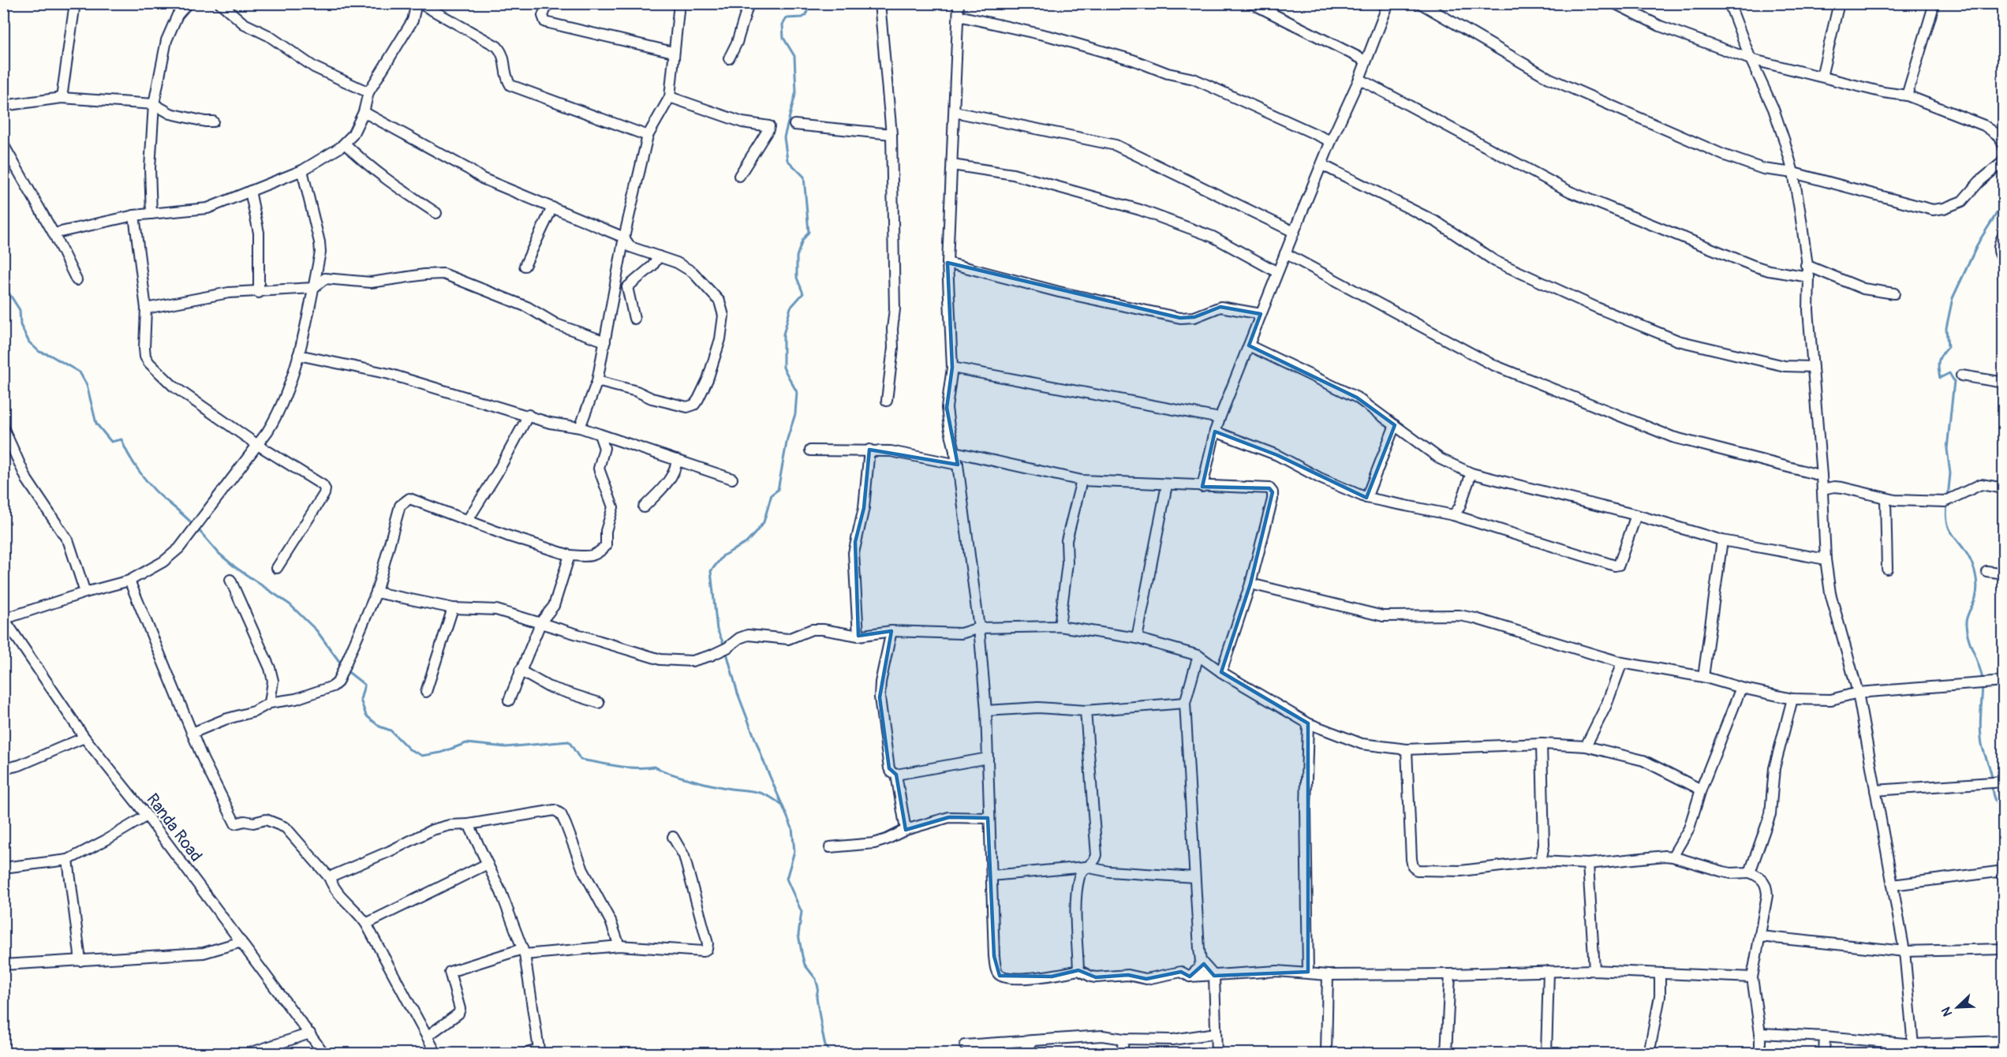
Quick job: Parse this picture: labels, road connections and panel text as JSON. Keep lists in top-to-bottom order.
{
  "streets": {
    "street": ["Randa Road"]
  },
  "north": "bottom left"
}
